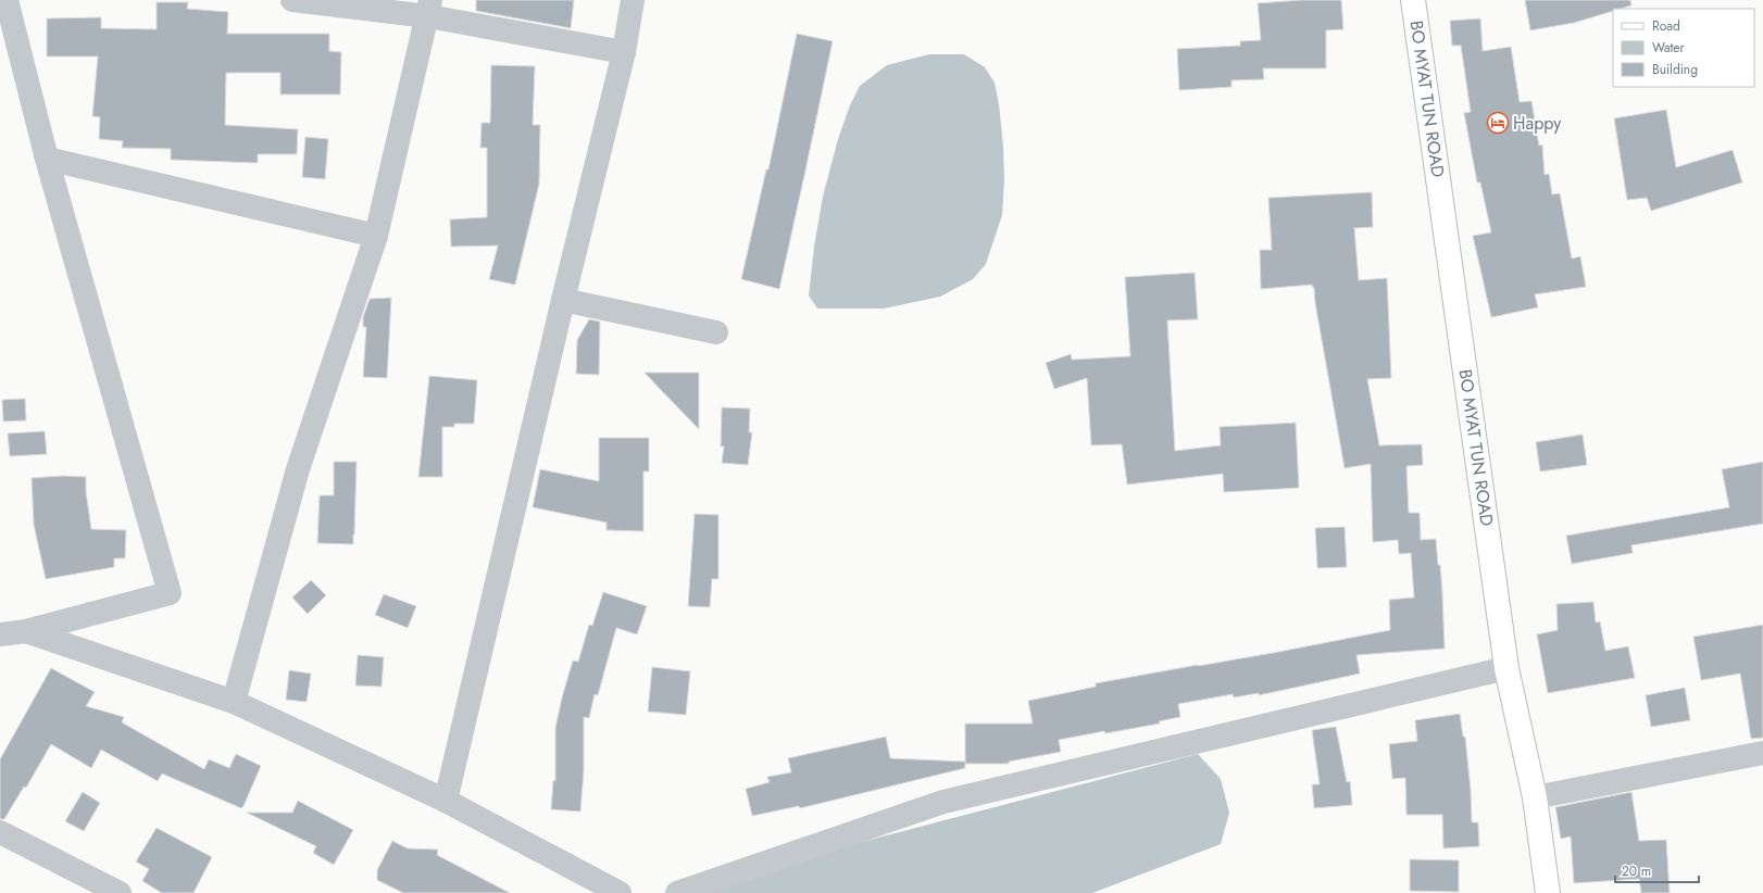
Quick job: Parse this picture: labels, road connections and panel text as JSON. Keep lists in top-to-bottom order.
{
  "streets": {
    "main road": ["BO MYAT TUN ROAD"]
  },
  "places": {
    "hotel": ["Happy"]
  },
  "legend": ["Road", "Water", "Building"],
  "scale_bar": "20 m"
}
